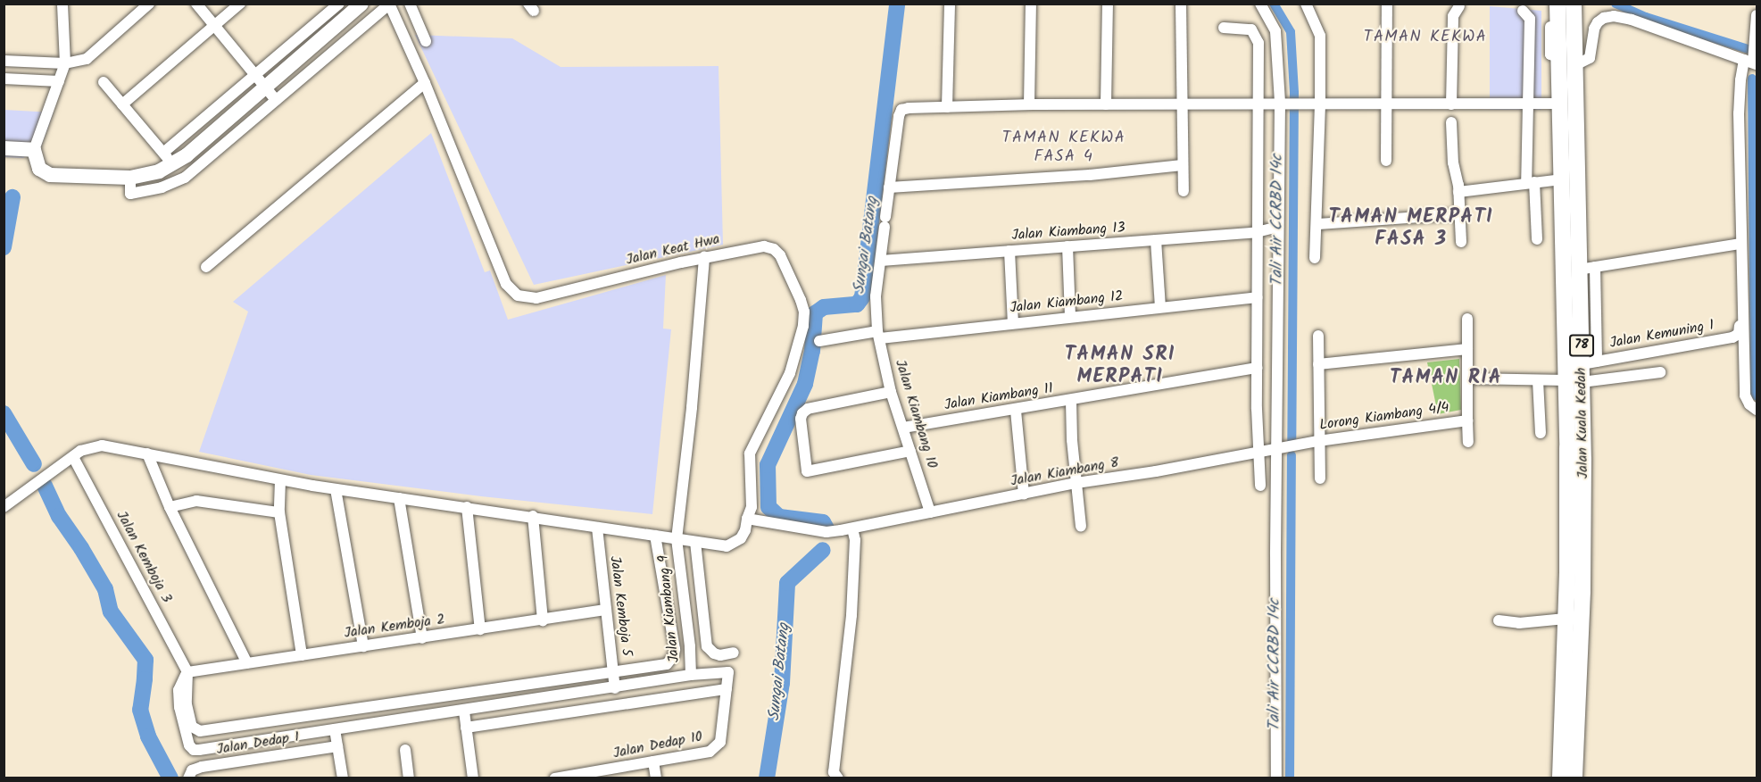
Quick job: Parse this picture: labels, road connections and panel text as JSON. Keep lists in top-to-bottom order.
{
  "streets": {
    "main road": ["78", "Jalan Kuala Kedah"],
    "street": [
      "Jalan Kiambang 13",
      "Jalan Keat Hwa",
      "Jalan Kiambang 12",
      "Jalan Kemuning 1",
      "Jalan Kiambang 11",
      "Jalan Kiambang 10",
      "Lorong Kiambang 4/4",
      "Jalan Kiambang 8",
      "Jalan Kemboja 3",
      "Jalan Kemboja 5",
      "Jalan Kiambang 9",
      "Jalan Kemboja 2",
      "Jalan Dedap 1",
      "Jalan Dedap 10"
    ]
  },
  "crossings": [
    ["Jalan Kiambang 13", "Jalan Kiambang 10"],
    ["Jalan Keat Hwa", "Jalan Kiambang 8"],
    ["Jalan Keat Hwa", "Jalan Kiambang 9"],
    ["Jalan Kiambang 12", "Jalan Kiambang 10"],
    ["Jalan Kemuning 1", "Jalan Kuala Kedah"],
    ["Jalan Kiambang 11", "Jalan Kiambang 10"],
    ["Jalan Kiambang 10", "Jalan Kiambang 8"],
    ["Lorong Kiambang 4/4", "Jalan Kiambang 8"],
    ["Jalan Kemboja 3", "Jalan Kemboja 2"],
    ["Jalan Kemboja 5", "Jalan Kemboja 2"]
  ],
  "districts": [
    "TAMAN KEKWA",
    "TAMAN KEKWA FASA 4",
    "TAMAN MERPATI FASA 3",
    "TAMAN SRI MERPATI",
    "TAMAN RIA"
  ],
  "water": ["Tali Air CCRBD 14c", "Sungai Batang"]
}
